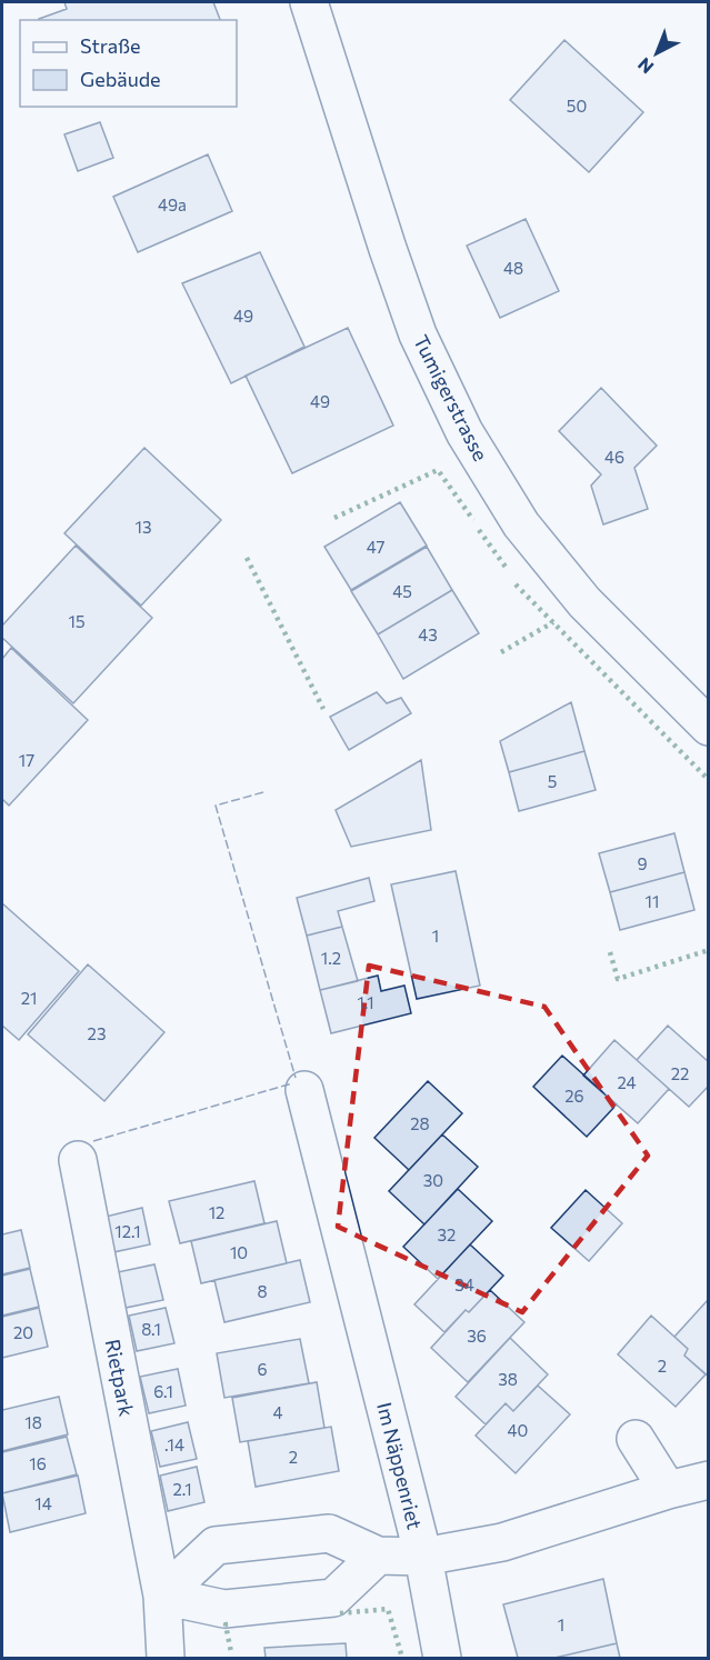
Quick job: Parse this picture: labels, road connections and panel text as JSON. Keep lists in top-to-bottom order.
{
  "streets": {
    "street": ["Tumigerstrasse", "Rietpark", "Im Näppenriet"]
  },
  "house_numbers": [
    "50",
    "49a",
    "48",
    "49",
    "49",
    "46",
    "13",
    "47",
    "45",
    "15",
    "43",
    "17",
    "5",
    "9",
    "11",
    "1",
    "1.2",
    "21",
    "1.1",
    "23",
    "22",
    "24",
    "26",
    "28",
    "30",
    "12",
    "12.1",
    "32",
    "10",
    "34",
    "8",
    "8.1",
    "20",
    "36",
    "2",
    "6",
    "38",
    "6.1",
    "4",
    "18",
    "40",
    ".14",
    "2",
    "16",
    "2.1",
    "14",
    "1"
  ],
  "legend": ["Straße", "Gebäude"],
  "north": "bottom left"
}
